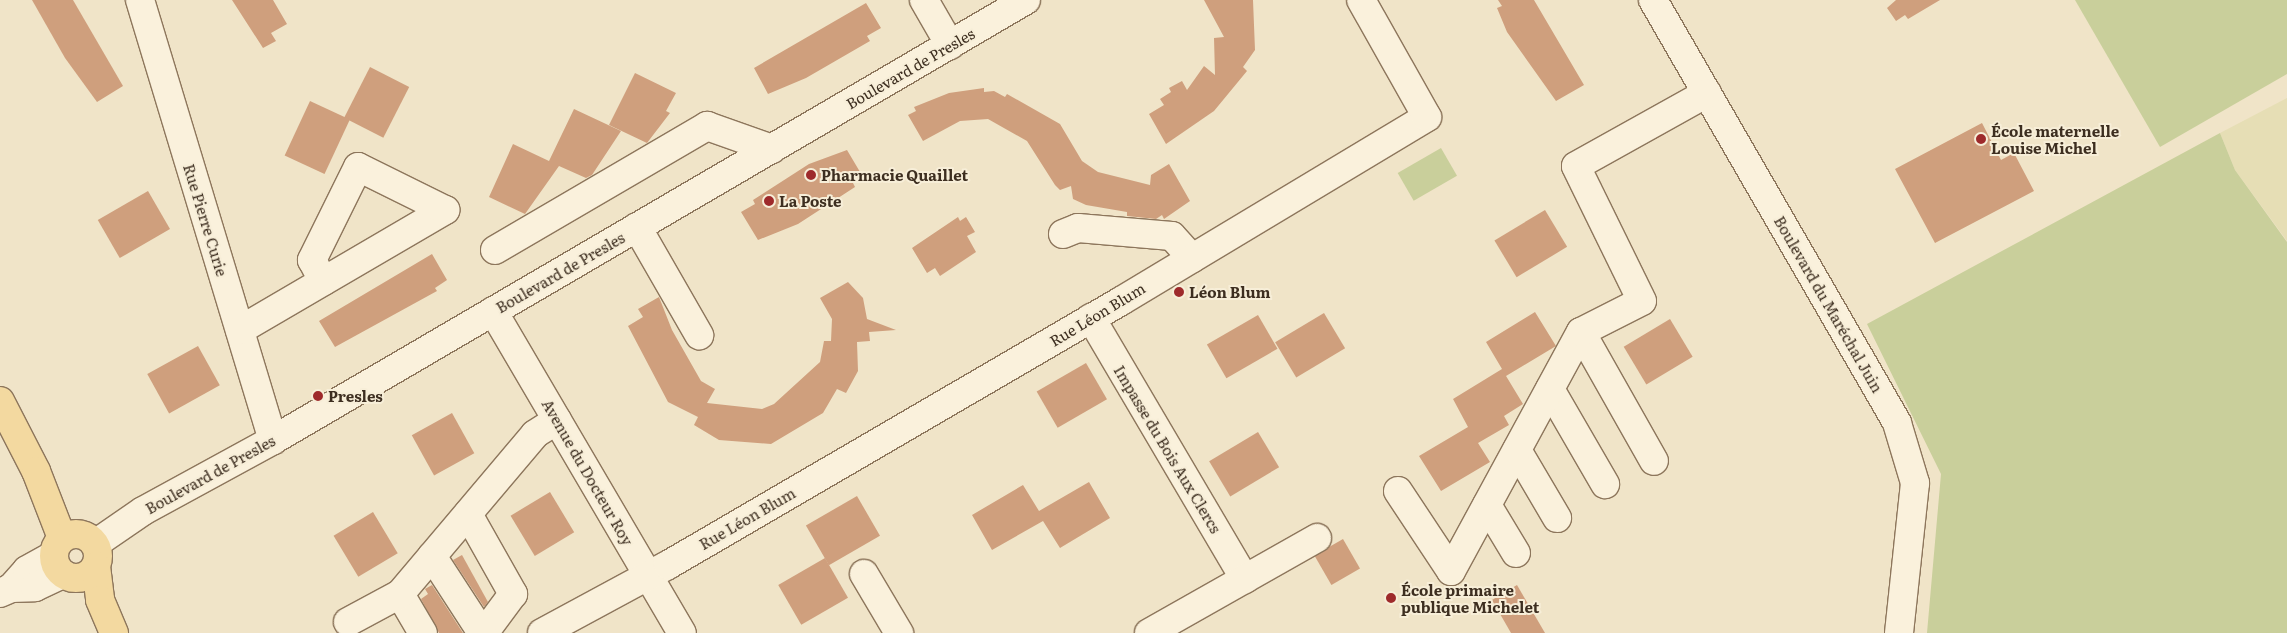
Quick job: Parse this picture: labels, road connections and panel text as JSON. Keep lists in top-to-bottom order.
{
  "streets": {
    "street": [
      "Boulevard de Presles",
      "Rue Pierre Curie",
      "Boulevard du Maréchal Juin",
      "Rue Léon Blum",
      "Impasse du Bois Aux Clercs",
      "Avenue du Docteur Roy"
    ]
  },
  "crossings": [
    ["Boulevard de Presles", "Rue Pierre Curie"],
    ["Boulevard de Presles", "Avenue du Docteur Roy"],
    ["Rue Léon Blum", "Impasse du Bois Aux Clercs"],
    ["Rue Léon Blum", "Avenue du Docteur Roy"]
  ],
  "places": [
    "École maternelle Louise Michel",
    "Pharmacie Quaillet",
    "La Poste",
    "Léon Blum",
    "Presles",
    "École primaire publique Michelet"
  ]
}
